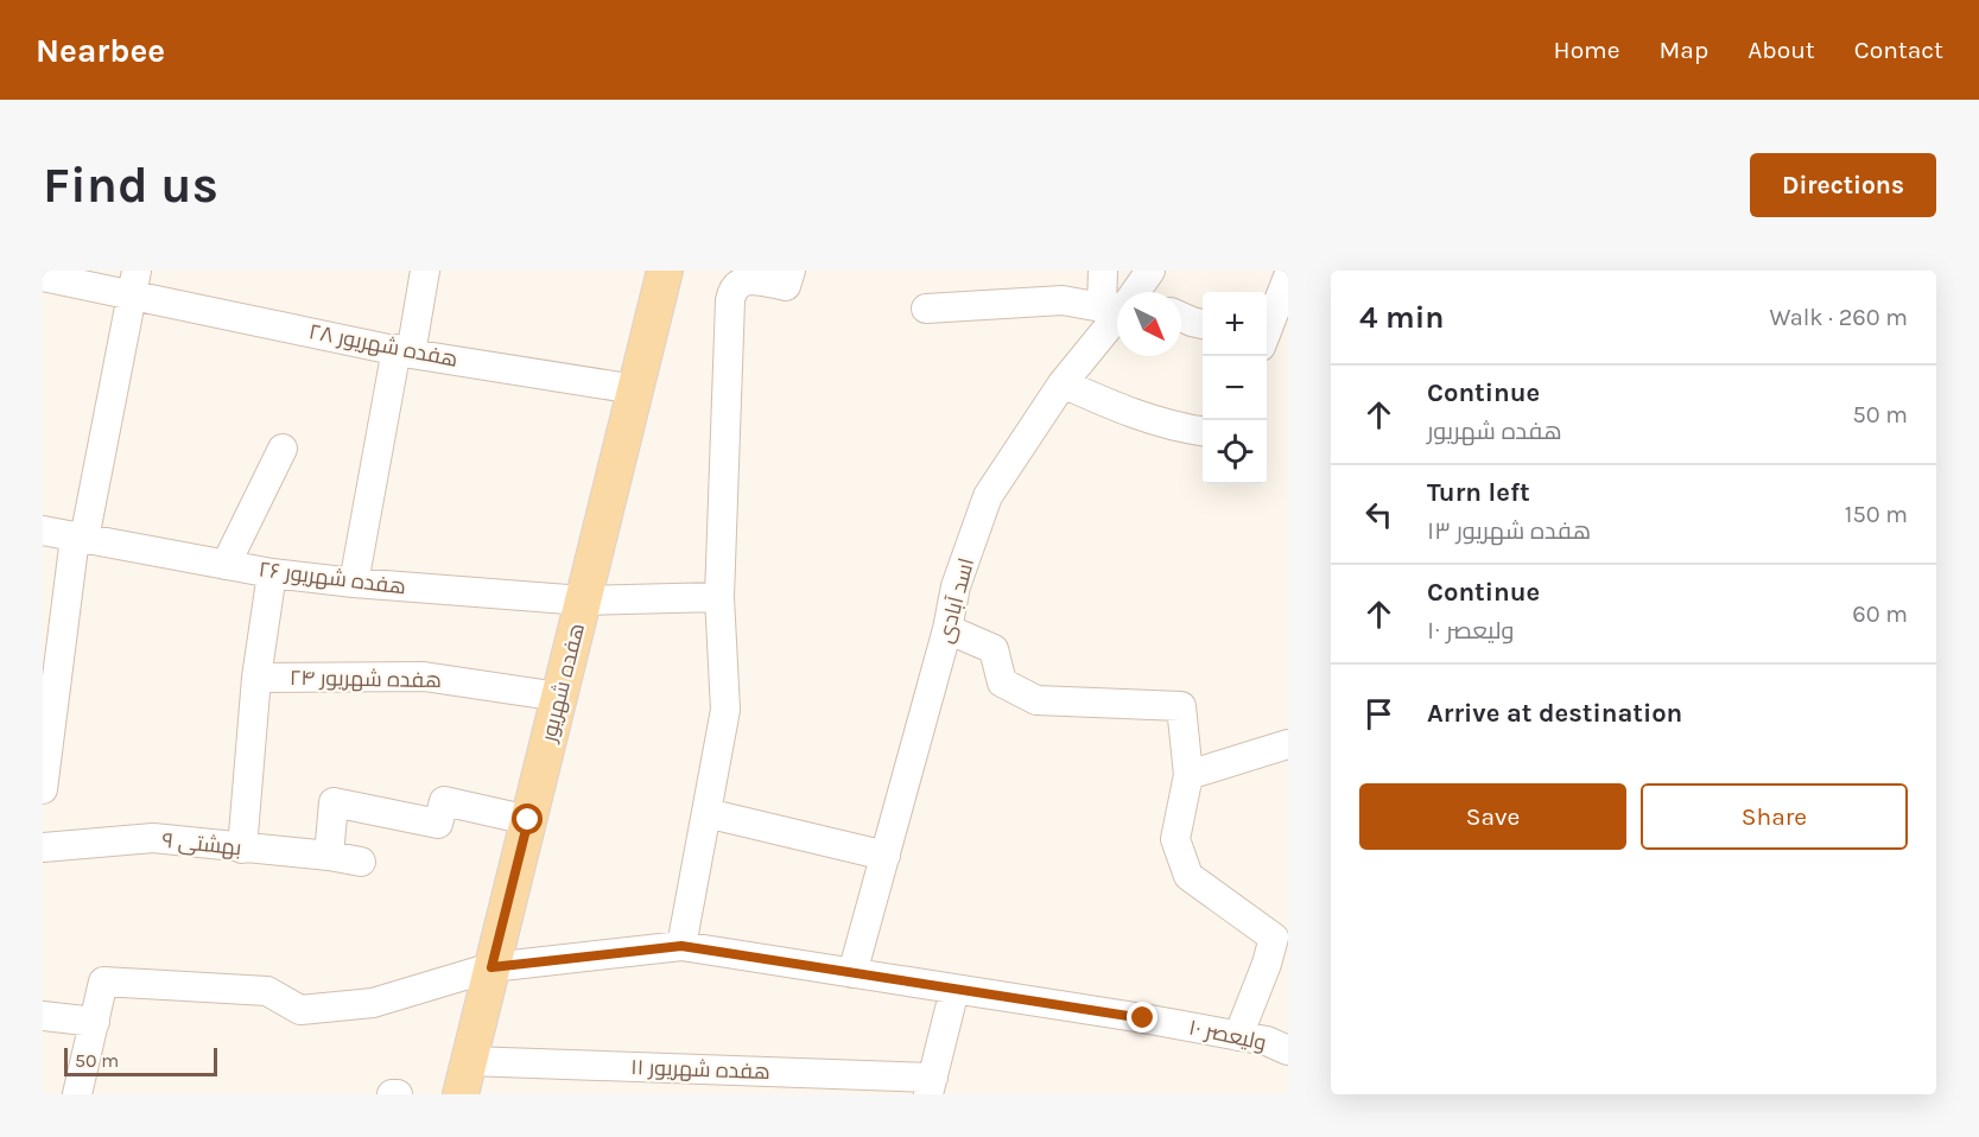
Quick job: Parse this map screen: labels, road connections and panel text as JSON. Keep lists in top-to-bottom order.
{
  "streets": {
    "main road": ["هفده شهریور"],
    "street": [
      "هفده شهریور ۲۸",
      "هفده شهریور ۲۶",
      "اسد آبادی",
      "هفده شهریور ۲۴",
      "بهشتی ۹",
      "ولیعصر ۱۰",
      "هفده شهریور ۱۱"
    ]
  },
  "crossings": [
    ["هفده شهریور ۲۸", "هفده شهریور"],
    ["هفده شهریور ۲۶", "هفده شهریور"],
    ["اسد آبادی", "ولیعصر ۱۰"],
    ["هفده شهریور ۲۴", "هفده شهریور"],
    ["هفده شهریور", "ولیعصر ۱۰"],
    ["هفده شهریور", "هفده شهریور ۱۱"]
  ],
  "scale_bar": "50 m",
  "north": "bottom right",
  "page": {
    "header": "Nearbee",
    "nav": [
      "Home",
      "Map",
      "About",
      "Contact"
    ],
    "buttons": [
      "Directions",
      ["Save", "Share"]
    ],
    "title": "Find us",
    "heading": ["4 min", "Walk · 260 m"],
    "map_buttons": ["+", "−"],
    "list": [
      ["Continue", "هفده شهریور", "50 m"],
      ["Turn left", "هفده شهریور ۱۳", "150 m"],
      ["Continue", "ولیعصر ۱۰", "60 m"],
      "Arrive at destination"
    ],
    "scale": "50 m"
  }
}
